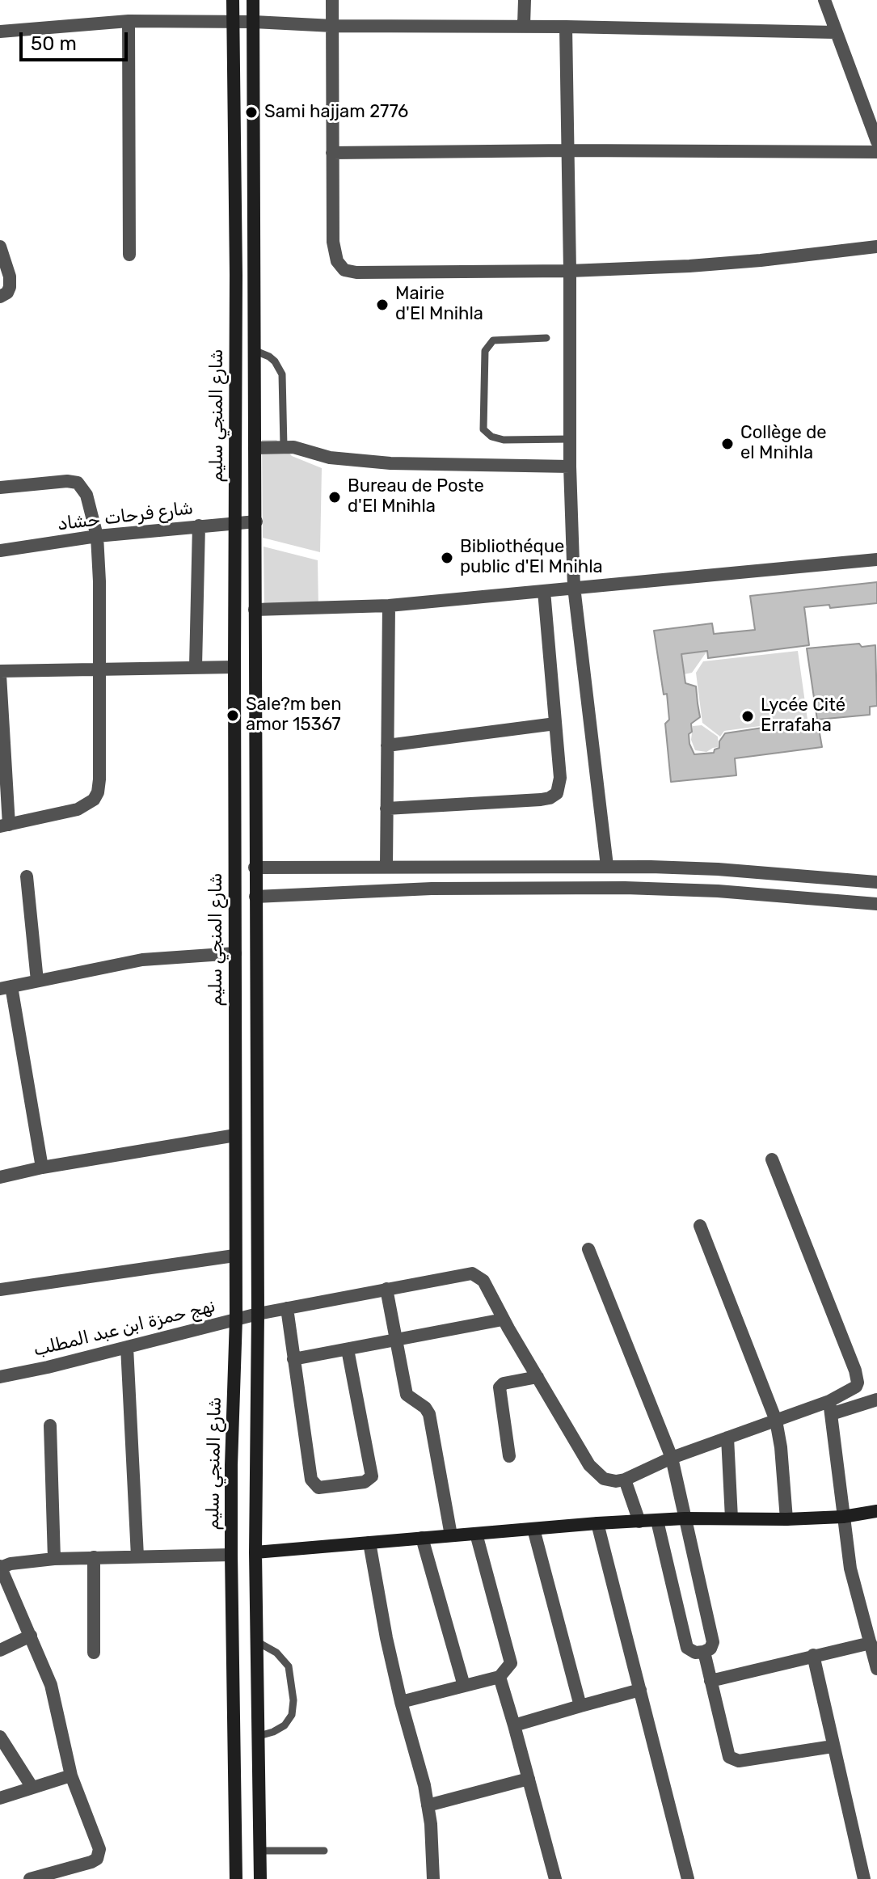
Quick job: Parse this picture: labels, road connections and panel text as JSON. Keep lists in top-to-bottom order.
{
  "streets": {
    "main road": ["شارع المنجي سليم"],
    "street": ["شارع فرحات حشاد", "نهج حمزة ابن عبد المطلب"]
  },
  "crossings": [
    ["شارع المنجي سليم", "شارع فرحات حشاد"],
    ["شارع المنجي سليم", "نهج حمزة ابن عبد المطلب"]
  ],
  "places": [
    "Sami hajjam 2776",
    "Mairie d'El Mnihla",
    "Collège de el Mnihla",
    "Bureau de Poste d'El Mnihla",
    "Bibliothéque public d'El Mnihla",
    "Sale?m ben amor 15367",
    "Lycée Cité Errafaha"
  ],
  "scale_bar": "50 m"
}
